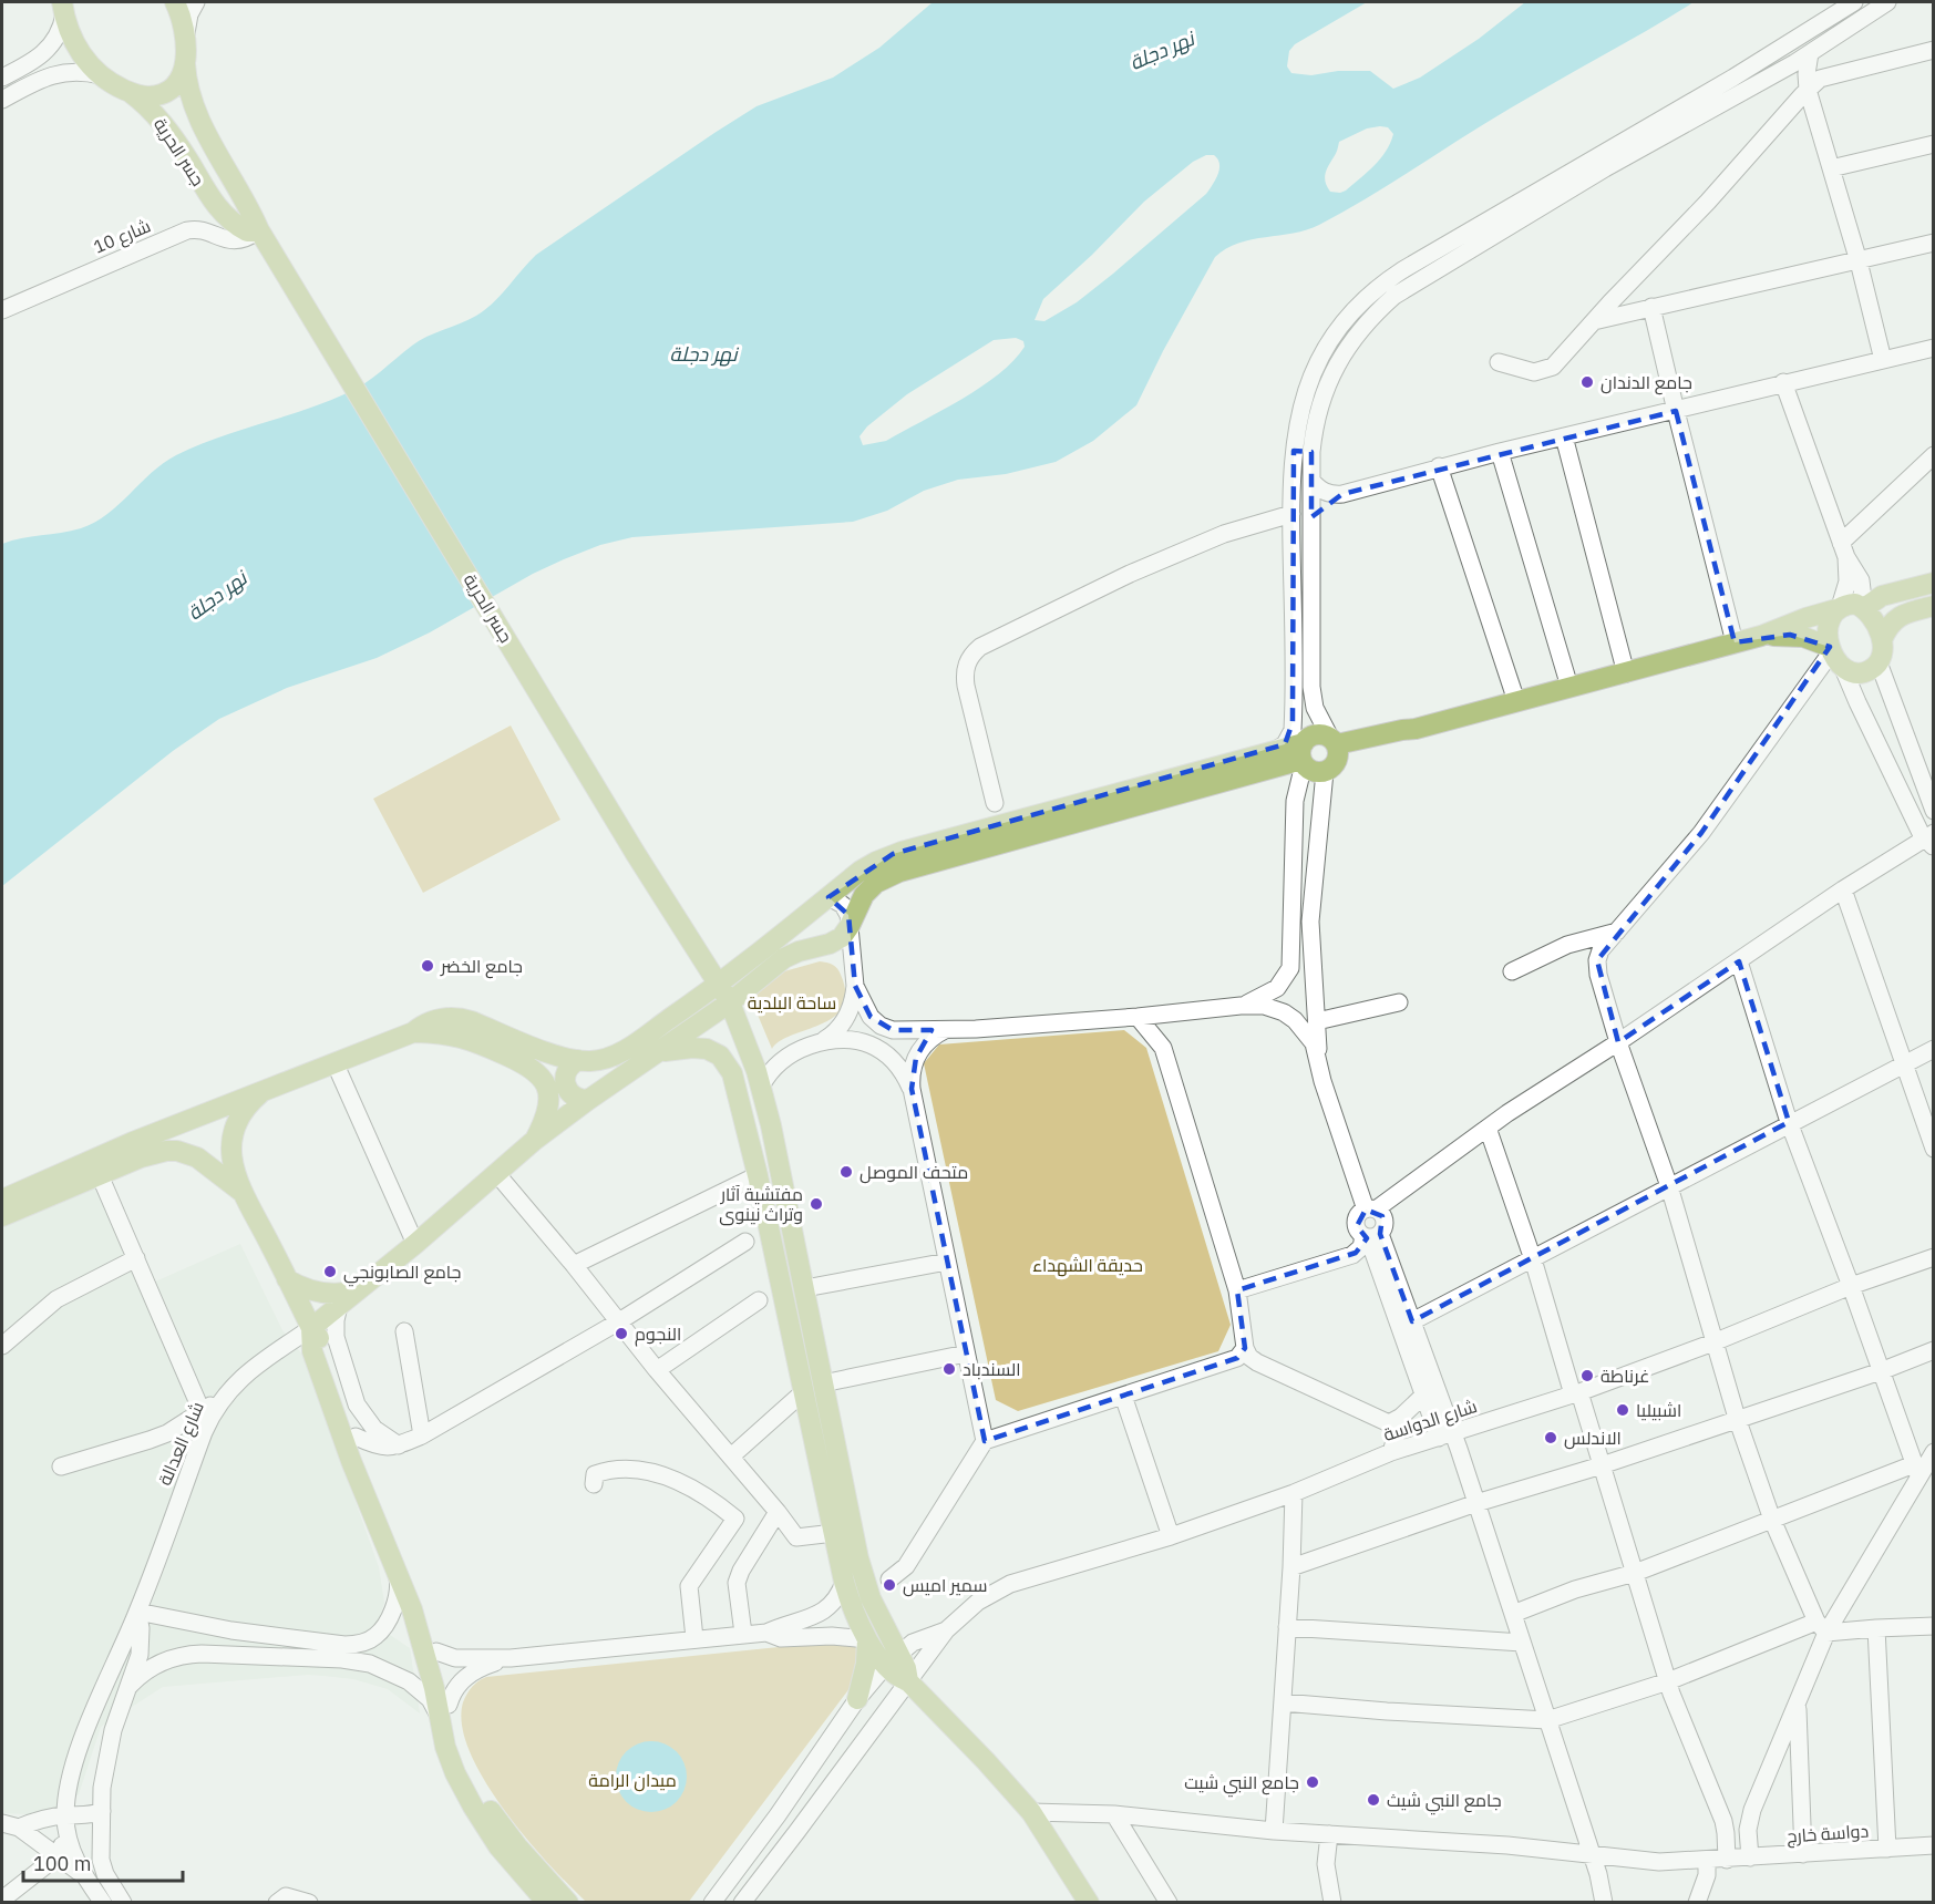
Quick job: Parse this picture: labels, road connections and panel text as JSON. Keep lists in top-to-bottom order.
{
  "streets": {
    "main road": ["جسر الحرية"],
    "street": [
      "شارع 10",
      "شارع الدواسة",
      "شارع العدالة",
      "دواسة خارج"
    ]
  },
  "crossings": [
    ["جسر الحرية", "شارع 10"]
  ],
  "water": ["نهر دجلة"],
  "parks": ["ساحة البلدية", "حديقة الشهداء", "ميدان الرامة"],
  "places": [
    "جامع الدندان",
    "جامع الخضر",
    "متحف الموصل",
    "مفتشية آثار وتراث نينوى",
    "جامع الصابونجي",
    "النجوم",
    "السندباد",
    "غرناطة",
    "اشبيليا",
    "الاندلس",
    "سمير اميس",
    "جامع النبي شيت",
    "جامع النبي شيث"
  ],
  "scale_bar": "100 m"
}
